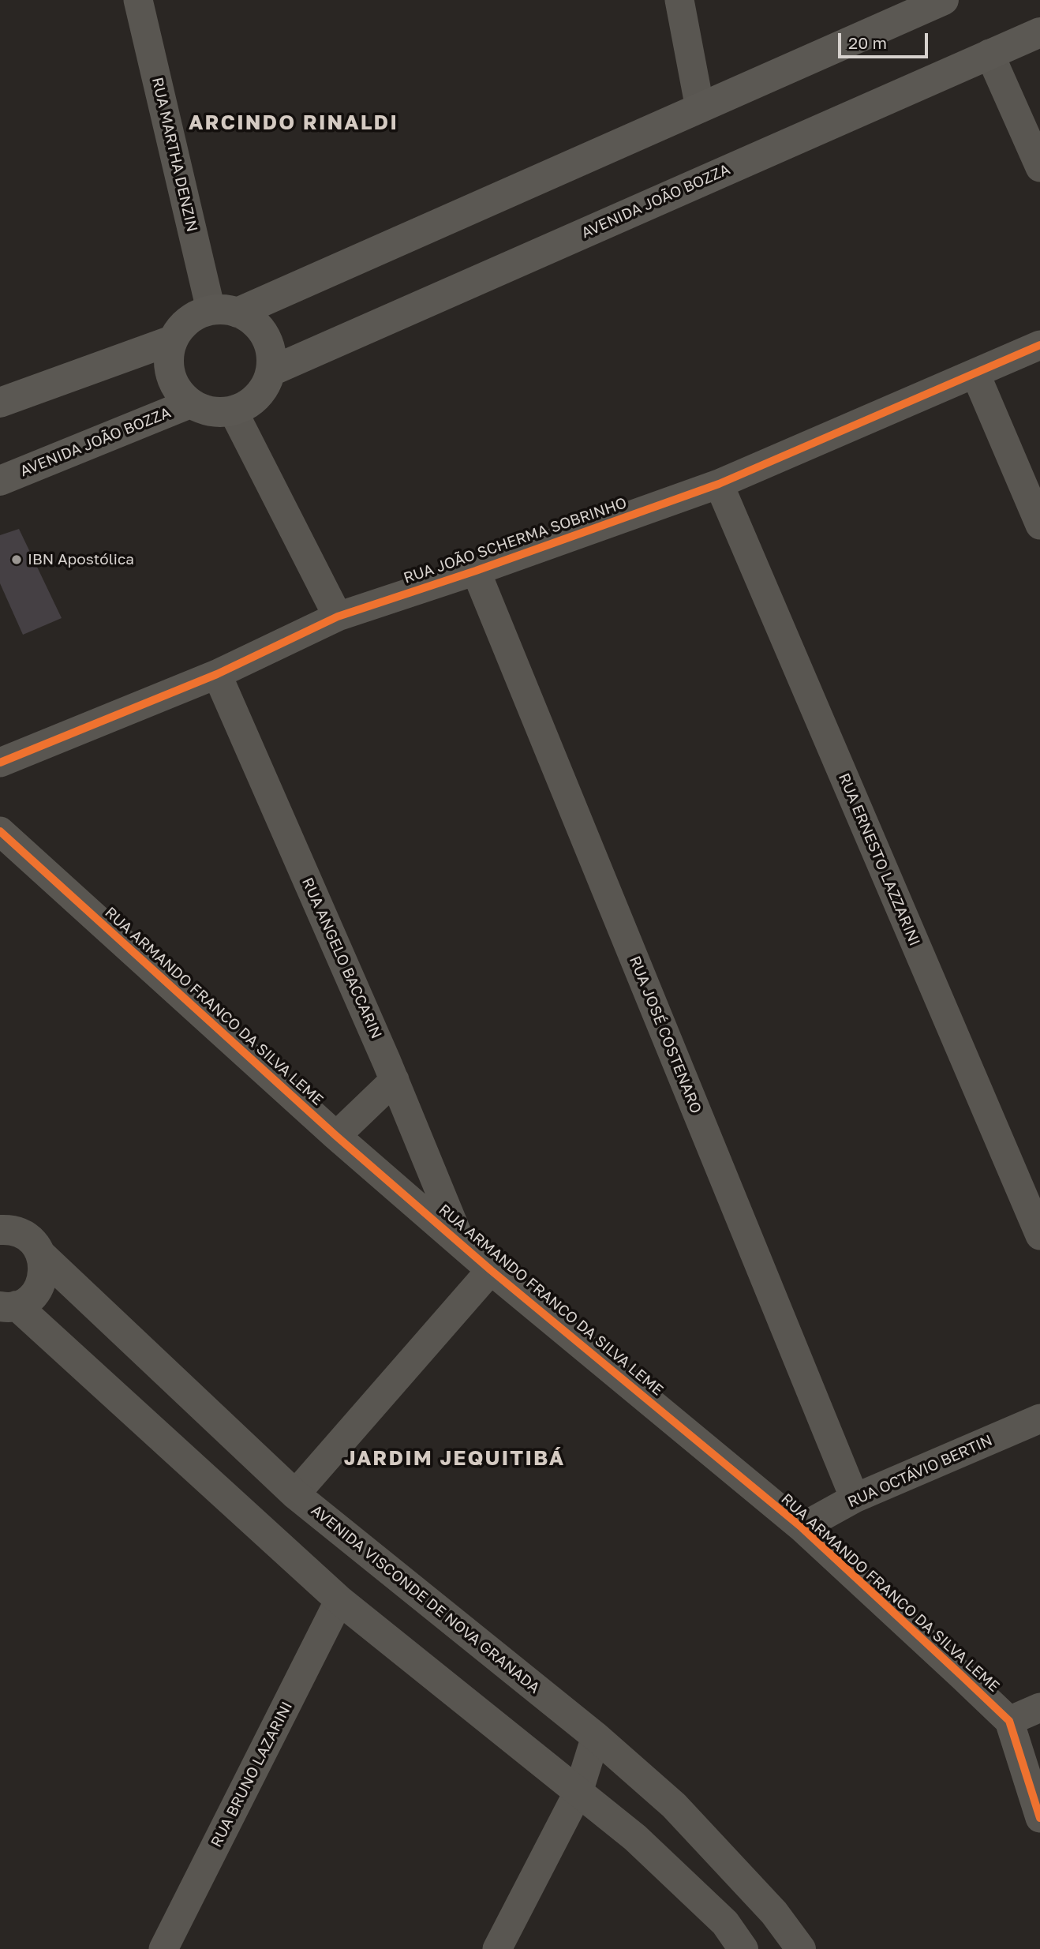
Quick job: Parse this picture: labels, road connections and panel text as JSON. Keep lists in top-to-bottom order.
{
  "streets": {
    "main road": ["AVENIDA JOÃO BOZZA"],
    "street": [
      "RUA MARTHA DENZIN",
      "RUA JOÃO SCHERMA SOBRINHO",
      "RUA ERNESTO LAZZARINI",
      "RUA ANGELO BACCARIN",
      "RUA ARMANDO FRANCO DA SILVA LEME",
      "RUA JOSÉ COSTENARO",
      "RUA OCTÁVIO BERTIN",
      "AVENIDA VISCONDE DE NOVA GRANADA",
      "RUA BRUNO LAZARINI"
    ]
  },
  "crossings": [
    ["RUA MARTHA DENZIN", "AVENIDA JOÃO BOZZA"],
    ["RUA JOÃO SCHERMA SOBRINHO", "RUA ERNESTO LAZZARINI"],
    ["RUA JOÃO SCHERMA SOBRINHO", "RUA ANGELO BACCARIN"],
    ["RUA JOÃO SCHERMA SOBRINHO", "RUA JOSÉ COSTENARO"],
    ["RUA ANGELO BACCARIN", "RUA ARMANDO FRANCO DA SILVA LEME"],
    ["RUA ARMANDO FRANCO DA SILVA LEME", "RUA OCTÁVIO BERTIN"],
    ["RUA JOSÉ COSTENARO", "RUA OCTÁVIO BERTIN"]
  ],
  "districts": ["ARCINDO RINALDI", "JARDIM JEQUITIBÁ"],
  "places": ["IBN Apostólica"],
  "scale_bar": "20 m"
}
